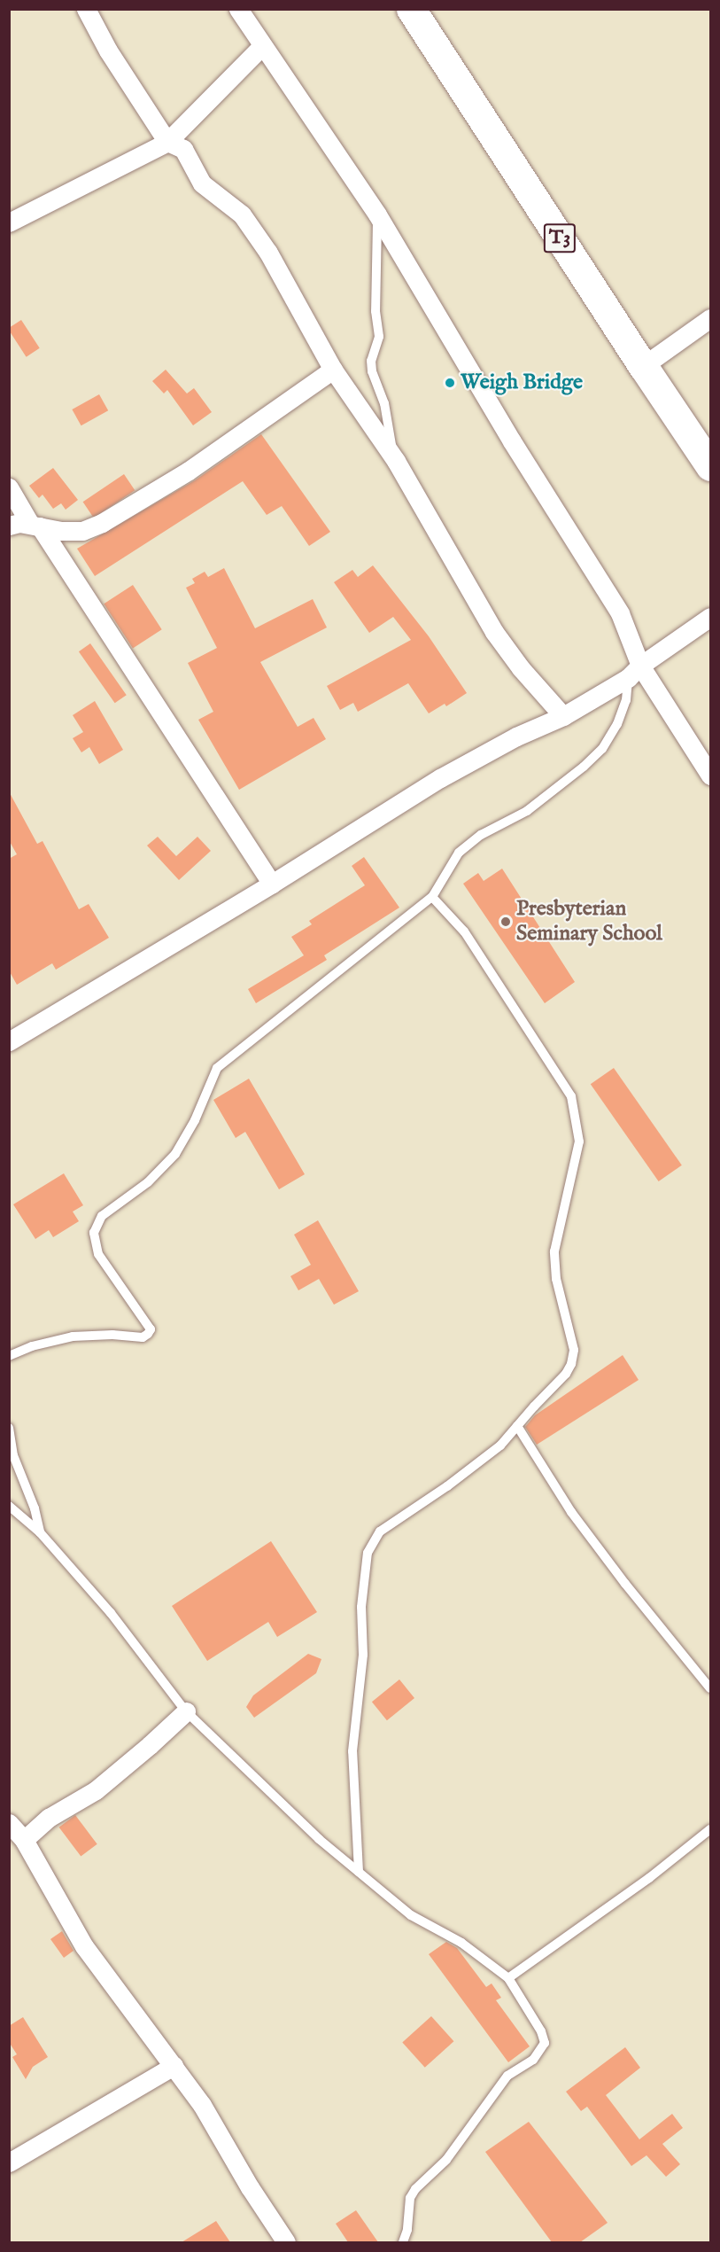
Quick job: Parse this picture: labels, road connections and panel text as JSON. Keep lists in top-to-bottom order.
{
  "streets": {
    "highway": ["T3"]
  },
  "places": ["Weigh Bridge", "Presbyterian Seminary School"]
}
